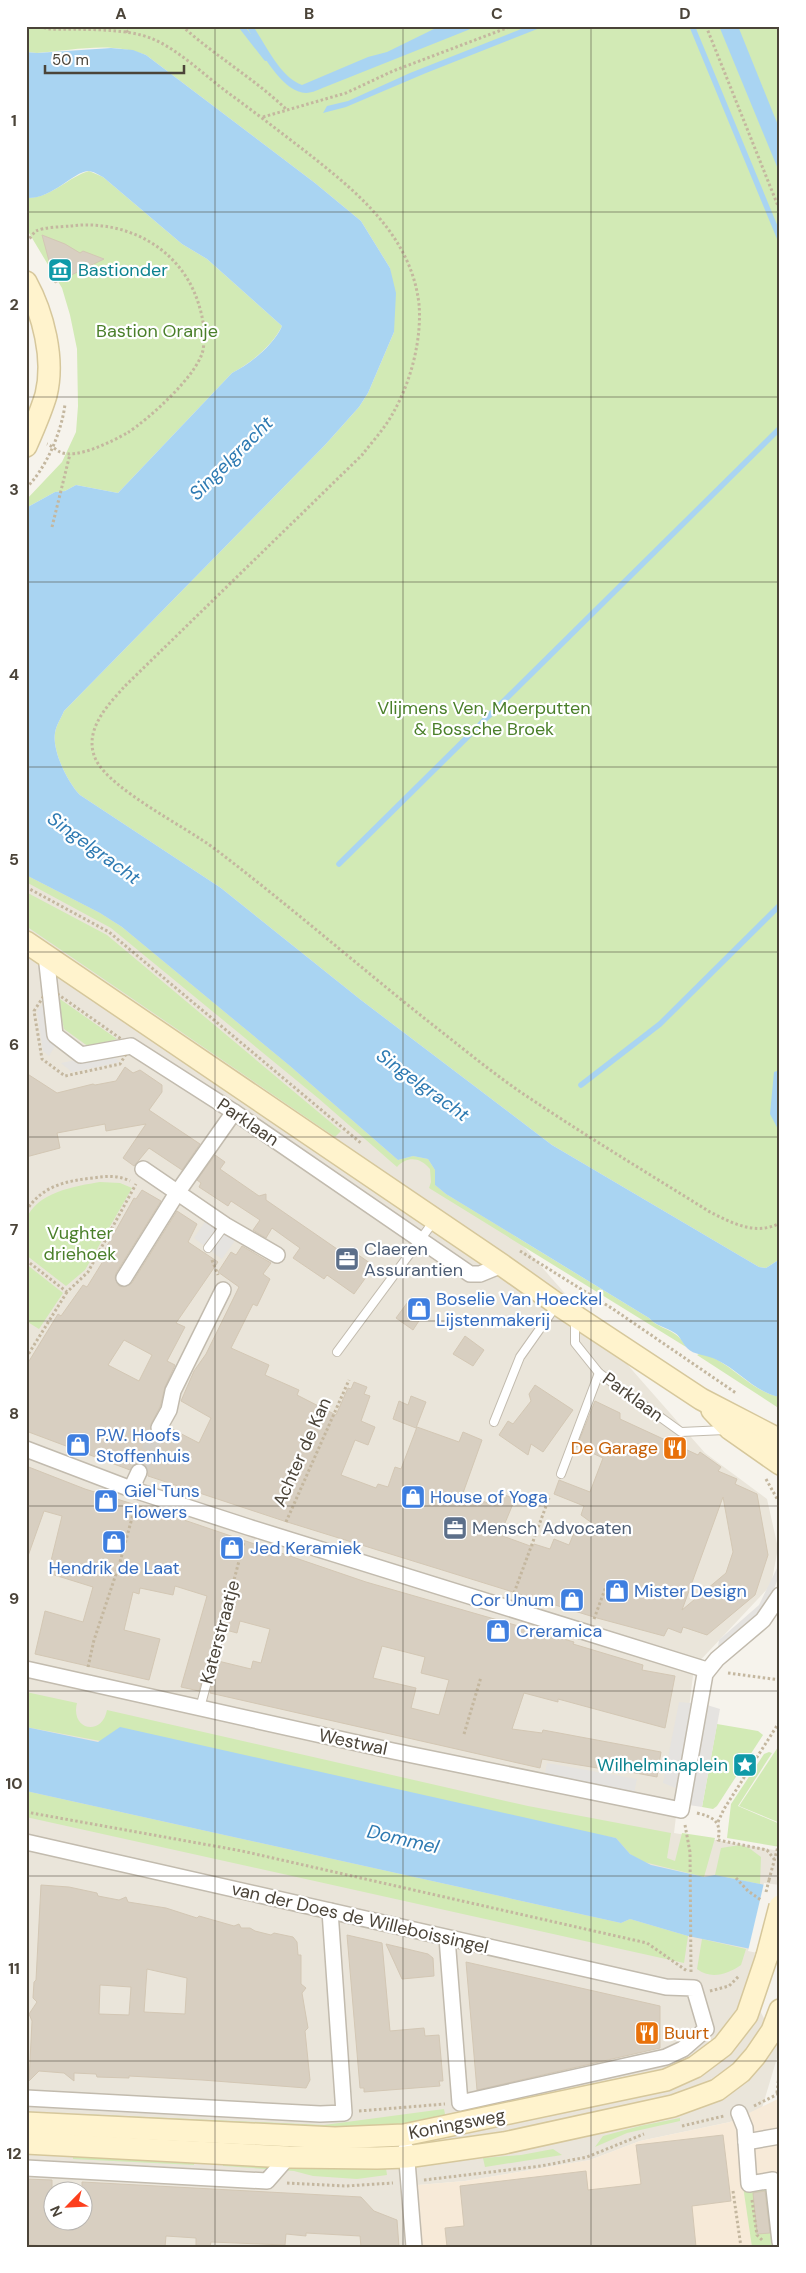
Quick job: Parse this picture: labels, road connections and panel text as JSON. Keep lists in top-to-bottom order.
{
  "streets": {
    "street": [
      "Parklaan",
      "Westwal",
      "van der Does de Willeboissingel",
      "Koningsweg"
    ],
    "lane": ["Katerstraatje"],
    "path": ["Achter de Kan"]
  },
  "crossings": [
    ["Katerstraatje", "Westwal"],
    ["van der Does de Willeboissingel", "Koningsweg"]
  ],
  "water": ["Singelgracht", "Dommel"],
  "parks": ["Bastion Oranje", "Vlijmens Ven, Moerputten & Bossche Broek", "Vughter driehoek"],
  "places": {
    "museum": ["Bastionder"],
    "office": ["Claeren Assurantien", "Mensch Advocaten"],
    "shop": [
      "Boselie Van Hoeckel Lijstenmakerij",
      "P.W. Hoofs Stoffenhuis",
      "House of Yoga",
      "Giel Tuns Flowers",
      "Hendrik de Laat",
      "Jed Keramiek",
      "Mister Design",
      "Cor Unum",
      "Creramica"
    ],
    "restaurant": ["De Garage", "Buurt"],
    "place": ["Wilhelminaplein"]
  },
  "scale_bar": "50 m",
  "north": "bottom left",
  "grid": {
    "columns": [
      "A",
      "B",
      "C",
      "D"
    ],
    "rows": [
      "1",
      "2",
      "3",
      "4",
      "5",
      "6",
      "7",
      "8",
      "9",
      "10",
      "11",
      "12"
    ]
  }
}
